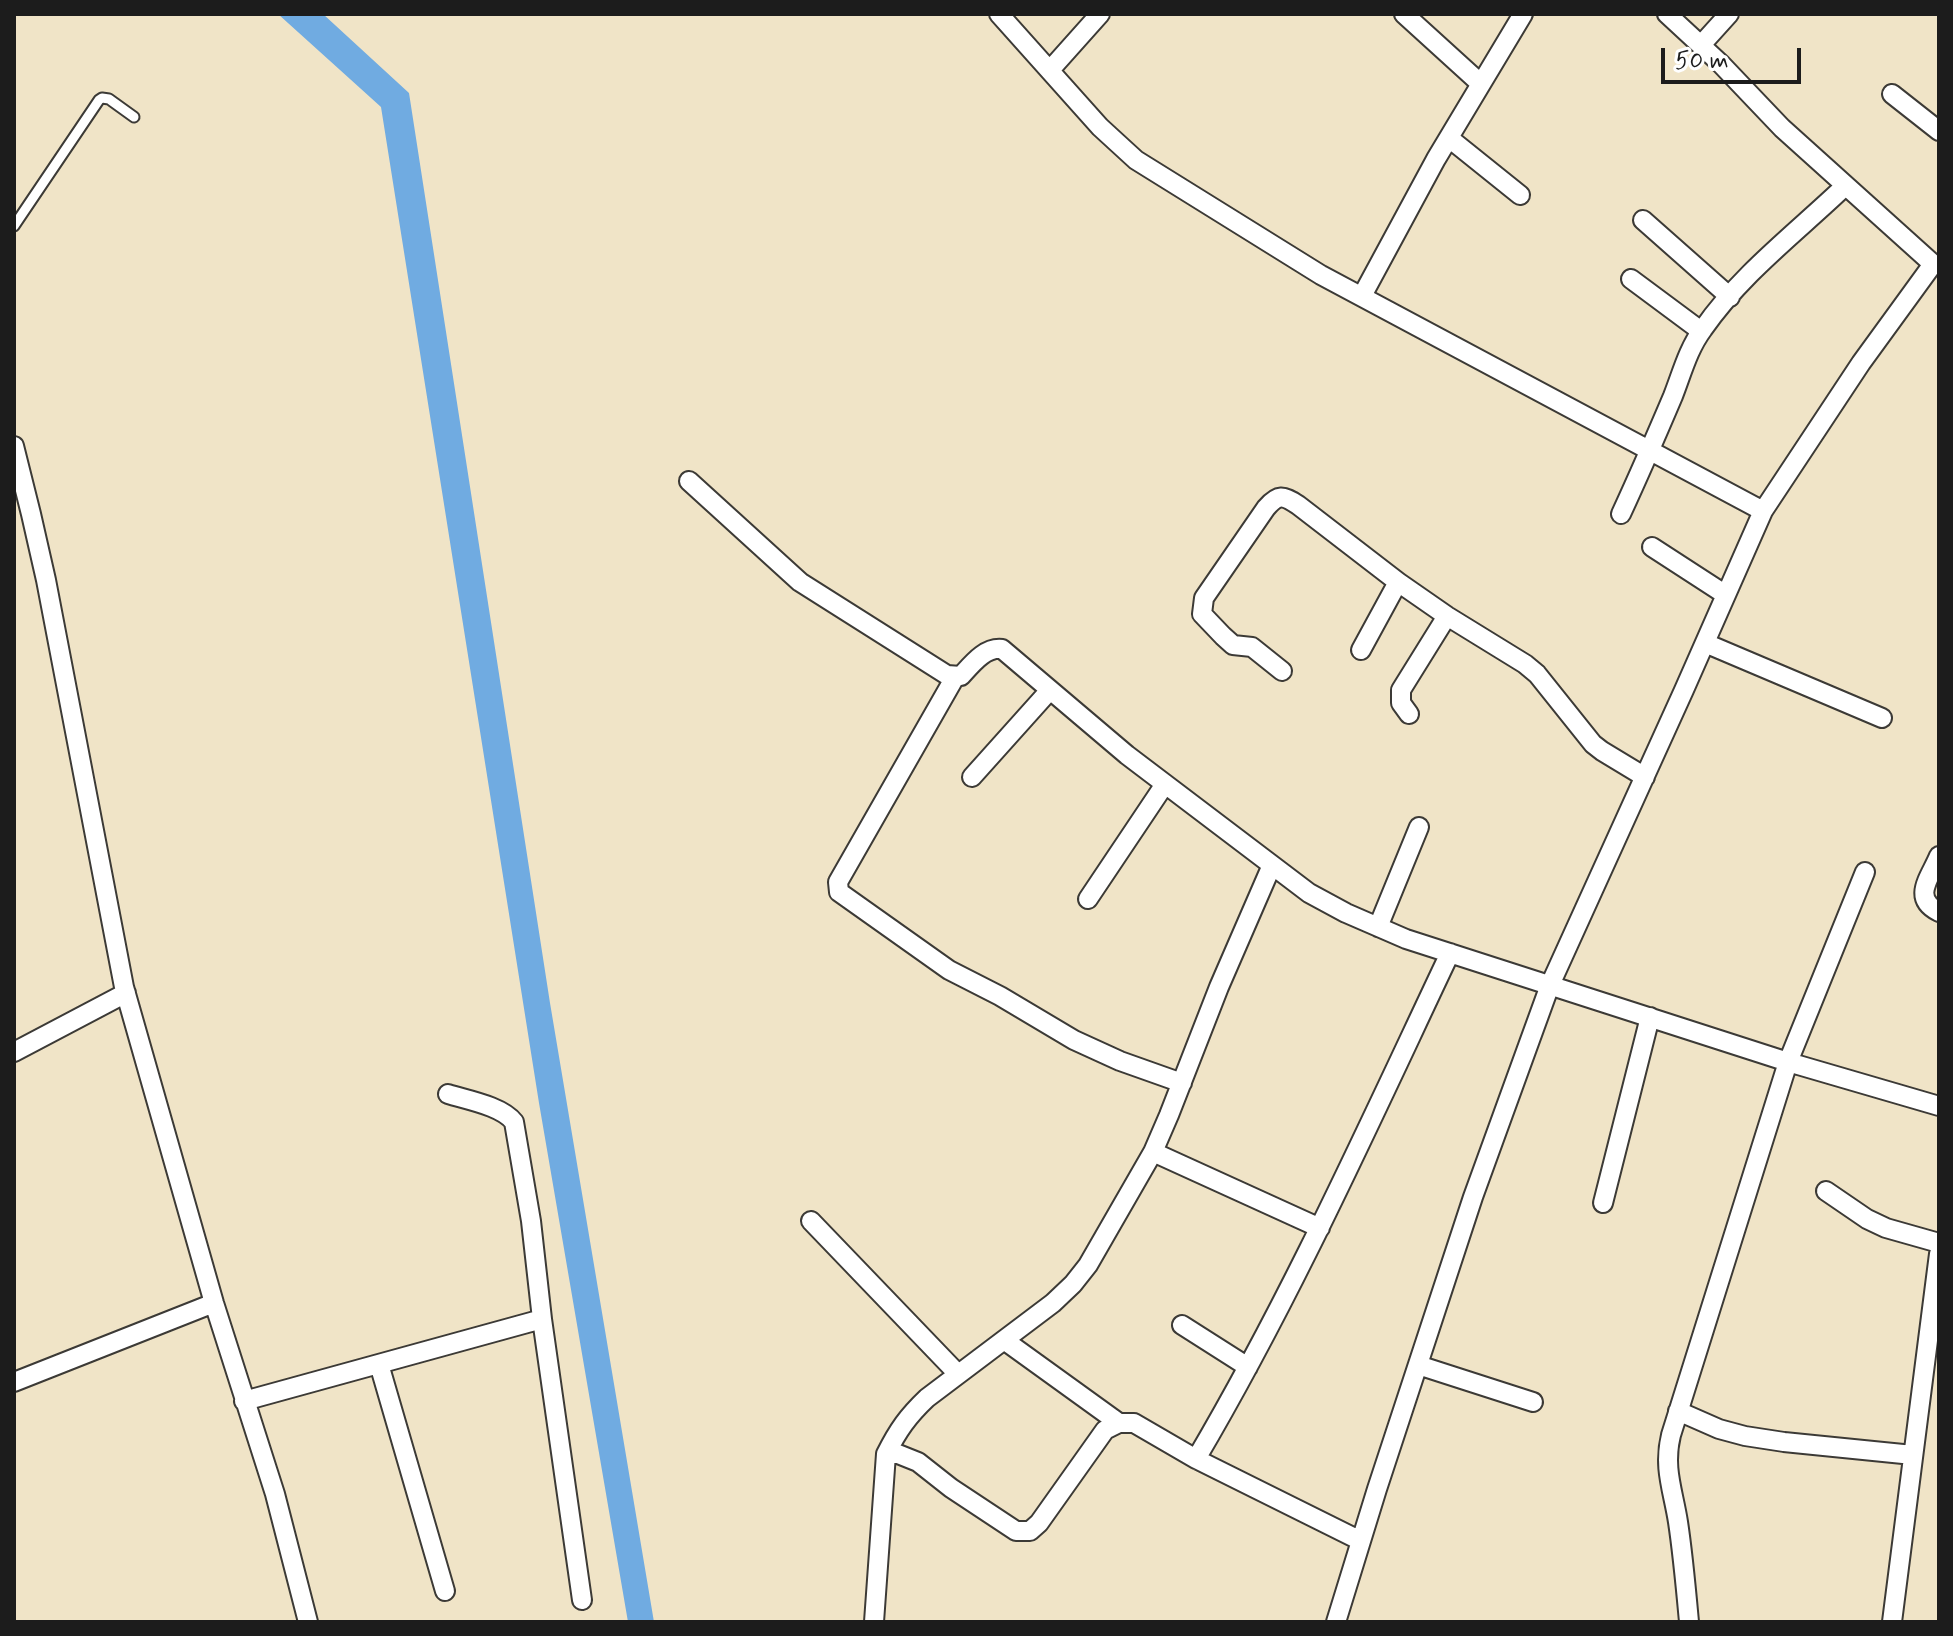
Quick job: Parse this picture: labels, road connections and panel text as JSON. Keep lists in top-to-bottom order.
{
  "scale_bar": "50 m"
}
